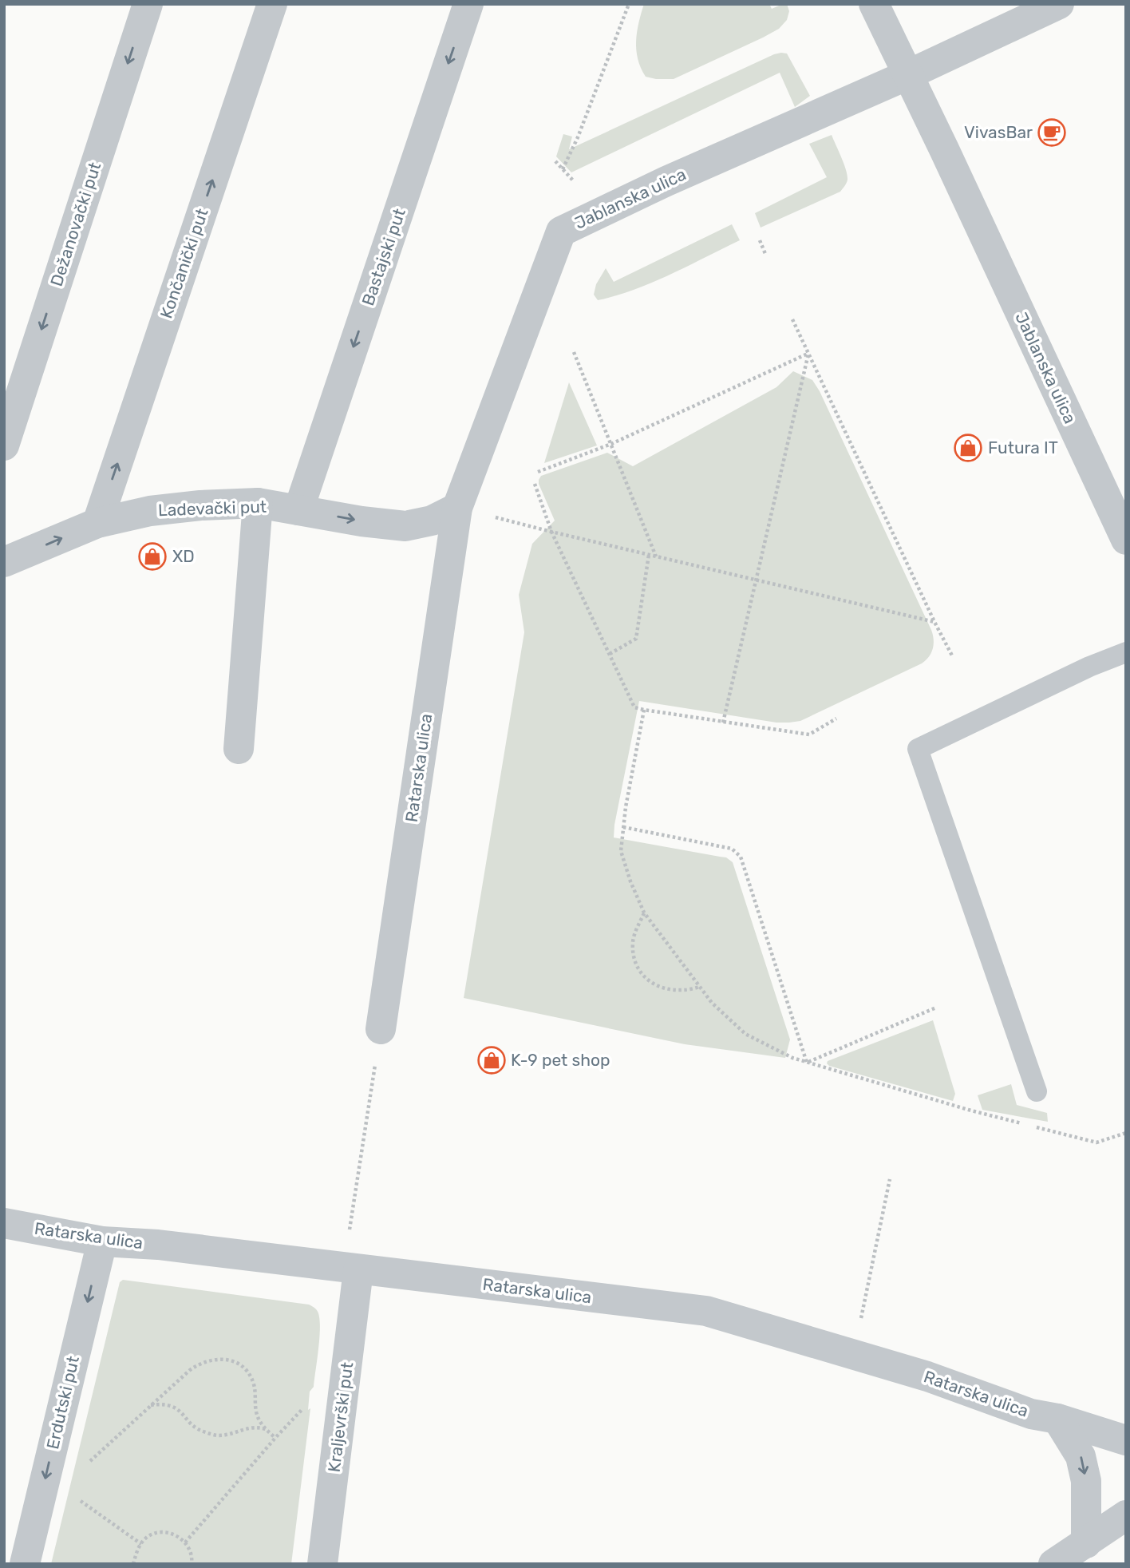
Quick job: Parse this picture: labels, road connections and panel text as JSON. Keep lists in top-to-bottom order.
{
  "streets": {
    "street": [
      "Jablanska ulica",
      "Dežanovački put",
      "Bastajski put",
      "Končanički put",
      "Ladevački put",
      "Ratarska ulica",
      "Erdutski put",
      "Kraljevrški put"
    ]
  },
  "crossings": [
    ["Jablanska ulica", "Ladevački put"],
    ["Jablanska ulica", "Ratarska ulica"],
    ["Bastajski put", "Ladevački put"],
    ["Končanički put", "Ladevački put"],
    ["Ladevački put", "Ratarska ulica"],
    ["Ratarska ulica", "Erdutski put"],
    ["Ratarska ulica", "Kraljevrški put"]
  ],
  "one_way": [
    "Dežanovački put",
    "Bastajski put",
    "Končanički put",
    "Ladevački put",
    "Erdutski put"
  ],
  "places": {
    "cafe": ["VivasBar"],
    "shop": ["Futura IT", "XD", "K-9 pet shop"]
  }
}
